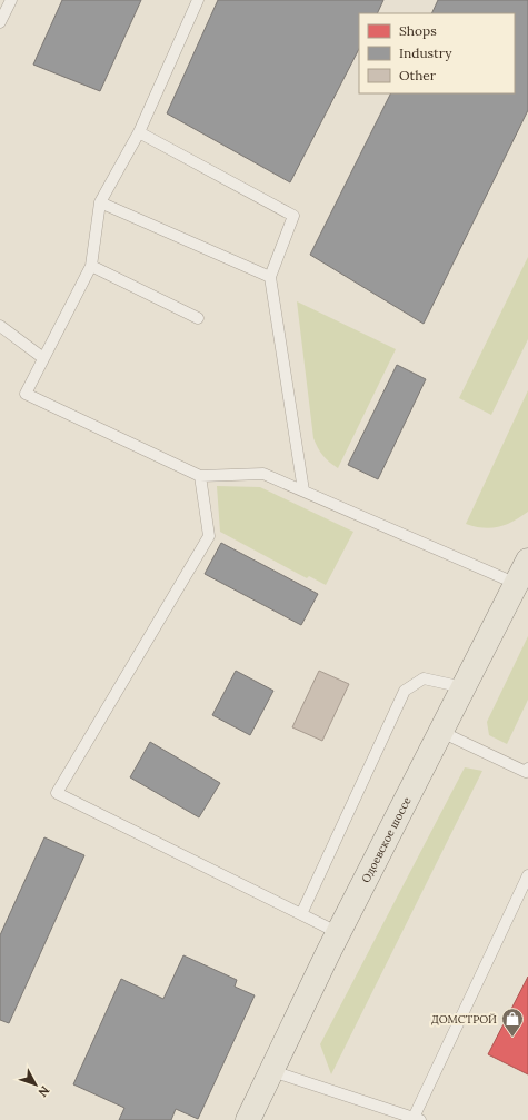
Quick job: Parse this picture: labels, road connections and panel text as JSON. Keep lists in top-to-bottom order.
{
  "streets": {
    "main road": ["Одоевское шоссе"]
  },
  "places": {
    "shop": ["ДОМСТРОЙ"]
  },
  "legend": ["Shops", "Industry", "Other"],
  "north": "bottom right"
}
